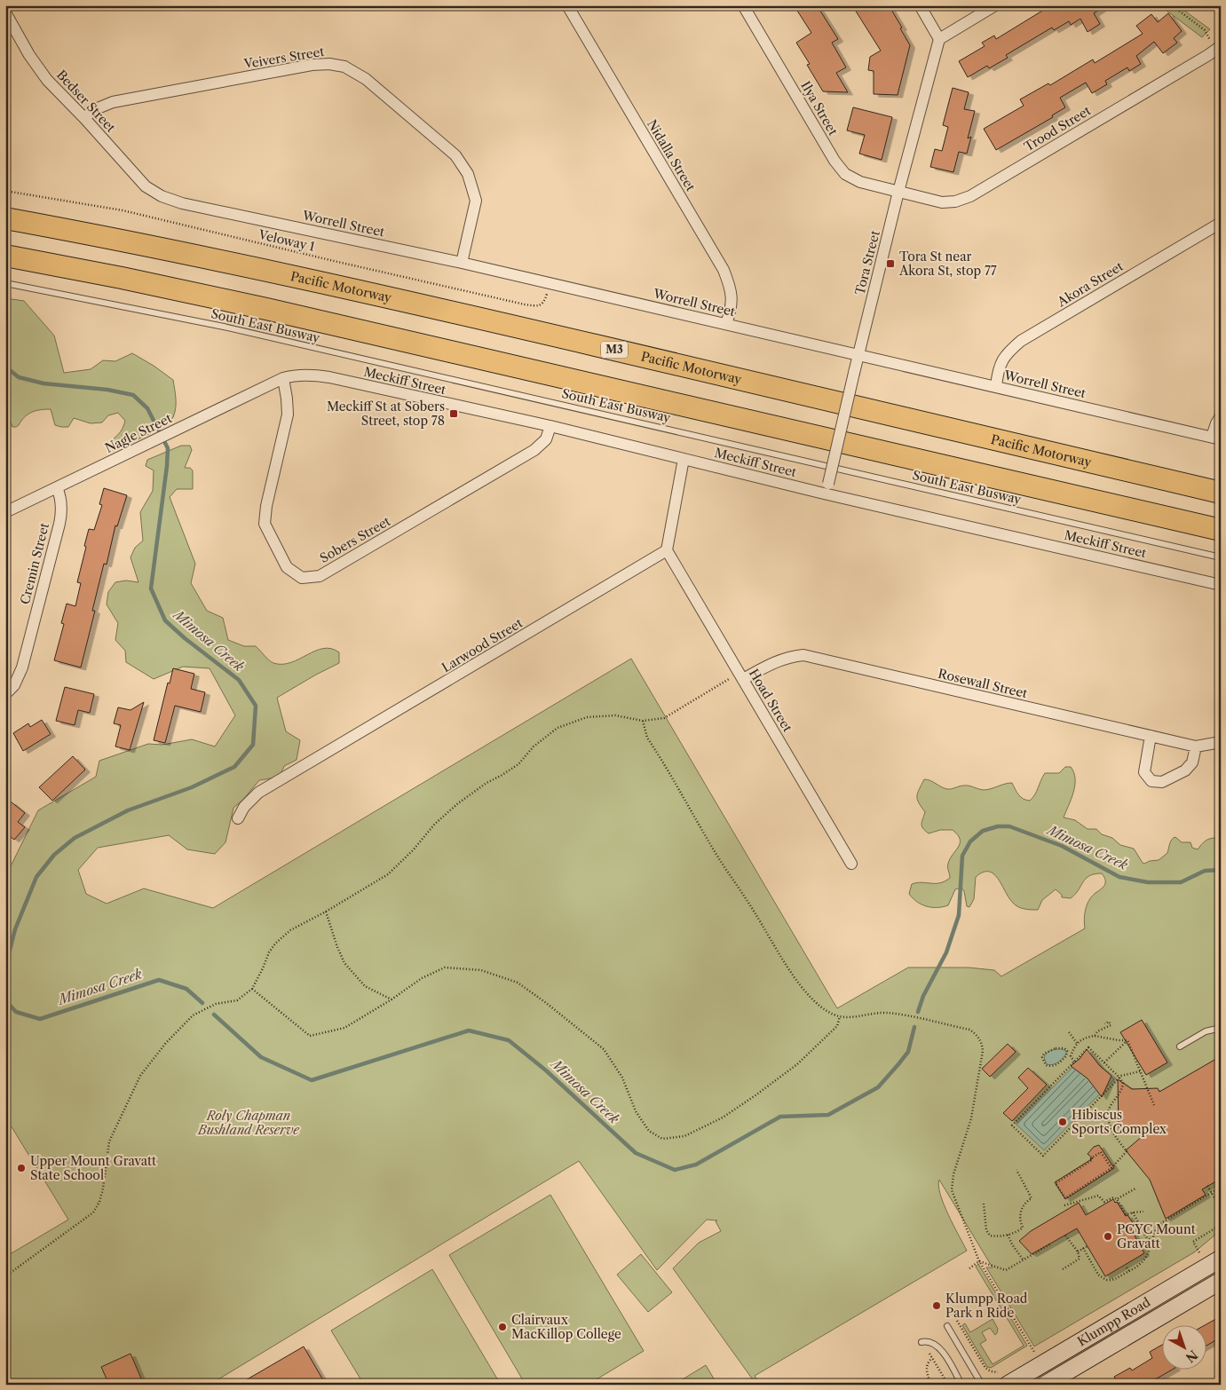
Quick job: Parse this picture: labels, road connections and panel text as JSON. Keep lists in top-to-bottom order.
{
  "streets": {
    "highway": ["Pacific Motorway", "M3"],
    "main road": ["Klumpp Road"],
    "street": [
      "Veivers Street",
      "Bedser Street",
      "Ilya Street",
      "Trood Street",
      "Nidalla Street",
      "Worrell Street",
      "Tora Street",
      "Akora Street",
      "Meckiff Street",
      "Nagle Street",
      "Sobers Street",
      "Cremin Street",
      "Larwood Street",
      "Rosewall Street",
      "Hoad Street"
    ],
    "lane": ["South East Busway"],
    "path": ["Veloway 1"]
  },
  "crossings": [
    ["Veivers Street", "Bedser Street"],
    ["Veivers Street", "Worrell Street"],
    ["Bedser Street", "Worrell Street"],
    ["Ilya Street", "Trood Street"],
    ["Ilya Street", "Tora Street"],
    ["Trood Street", "Tora Street"],
    ["Nidalla Street", "Worrell Street"],
    ["Worrell Street", "Veloway 1"],
    ["Worrell Street", "Tora Street"],
    ["Worrell Street", "Akora Street"],
    ["Tora Street", "Meckiff Street"],
    ["Meckiff Street", "Nagle Street"],
    ["Meckiff Street", "Sobers Street"],
    ["Nagle Street", "Sobers Street"],
    ["Nagle Street", "Cremin Street"],
    ["Larwood Street", "Hoad Street"],
    ["Rosewall Street", "Hoad Street"]
  ],
  "water": ["Mimosa Creek"],
  "parks": ["Roly Chapman Bushland Reserve"],
  "places": {
    "transit": ["Tora St near Akora St, stop 77", "Meckiff St at Sobers Street, stop 78"],
    "other": [
      "Hibiscus Sports Complex",
      "Upper Mount Gravatt State School",
      "PCYC Mount Gravatt",
      "Klumpp Road Park n Ride",
      "Clairvaux MacKillop College"
    ]
  },
  "north": "bottom right"
}
